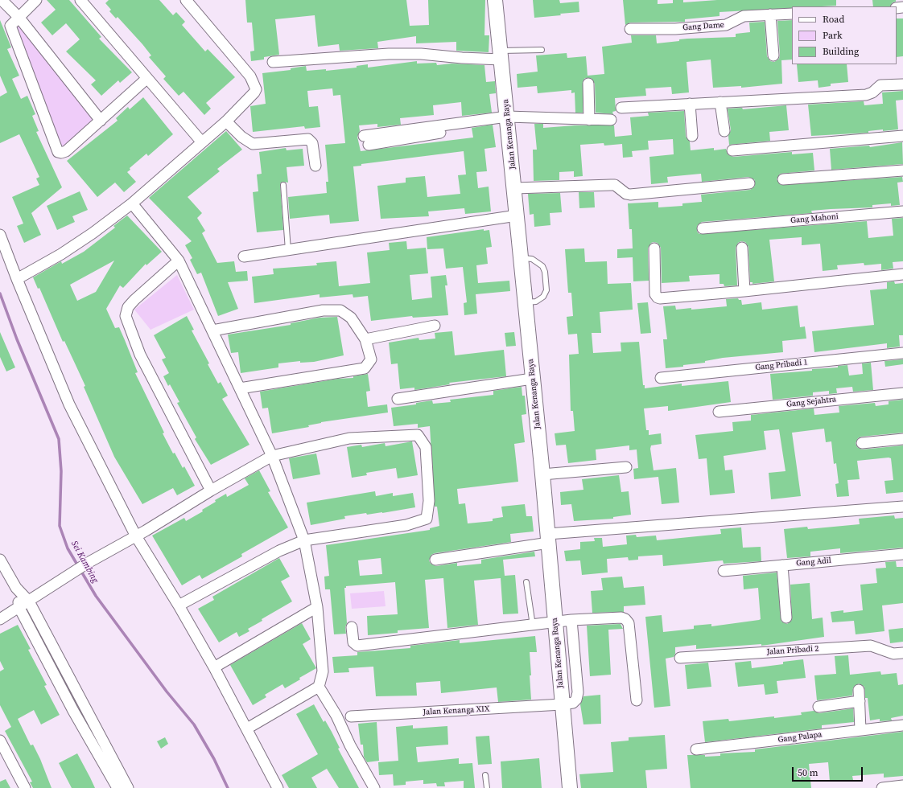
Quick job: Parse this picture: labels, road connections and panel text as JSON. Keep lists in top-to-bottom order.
{
  "streets": {
    "street": [
      "Gang Dame",
      "Jalan Kenanga Raya",
      "Gang Mahoni",
      "Gang Pribadi 1",
      "Gang Sejahtra",
      "Gang Adil",
      "Jalan Pribadi 2",
      "Jalan Kenanga XIX",
      "Gang Palapa"
    ]
  },
  "crossings": [
    ["Jalan Kenanga Raya", "Jalan Kenanga XIX"]
  ],
  "water": ["Sei Kambing"],
  "legend": ["Road", "Park", "Building"],
  "scale_bar": "50 m"
}
